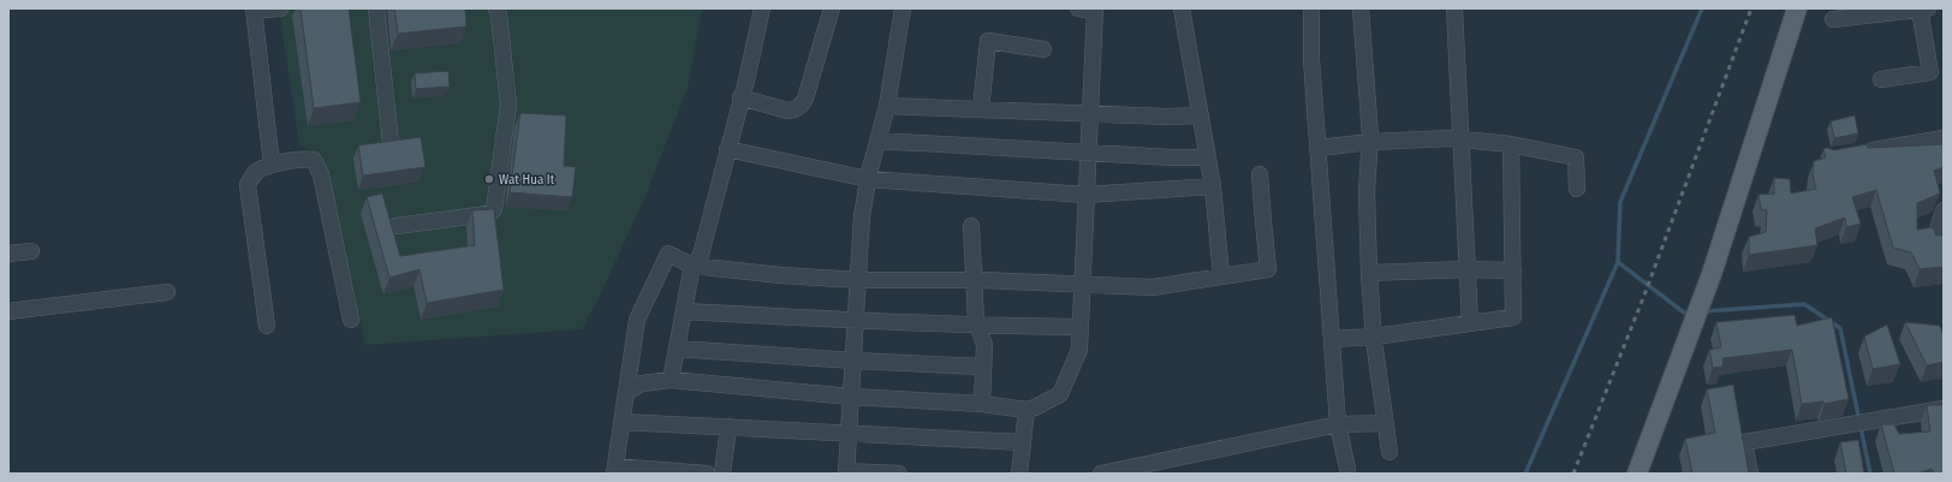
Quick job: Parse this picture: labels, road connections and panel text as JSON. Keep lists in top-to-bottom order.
{
  "places": ["Wat Hua It"]
}
